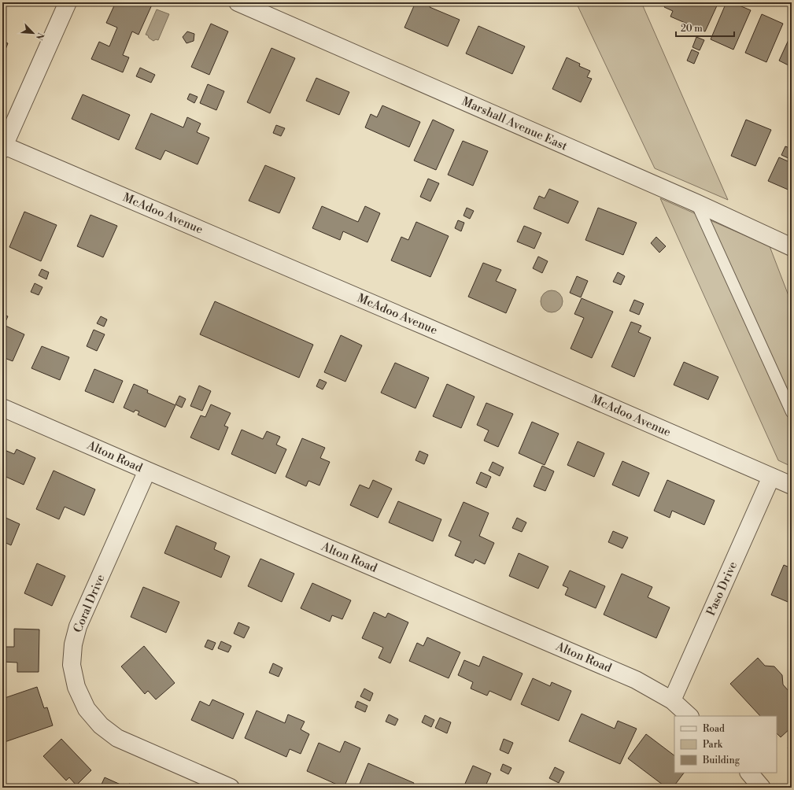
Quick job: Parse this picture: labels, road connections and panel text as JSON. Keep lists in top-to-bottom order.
{
  "streets": {
    "street": [
      "Marshall Avenue East",
      "McAdoo Avenue",
      "Alton Road",
      "Paso Drive",
      "Coral Drive"
    ]
  },
  "crossings": [
    ["McAdoo Avenue", "Paso Drive"],
    ["Alton Road", "Paso Drive"],
    ["Alton Road", "Coral Drive"]
  ],
  "legend": ["Road", "Park", "Building"],
  "scale_bar": "20 m",
  "north": "bottom right"
}
